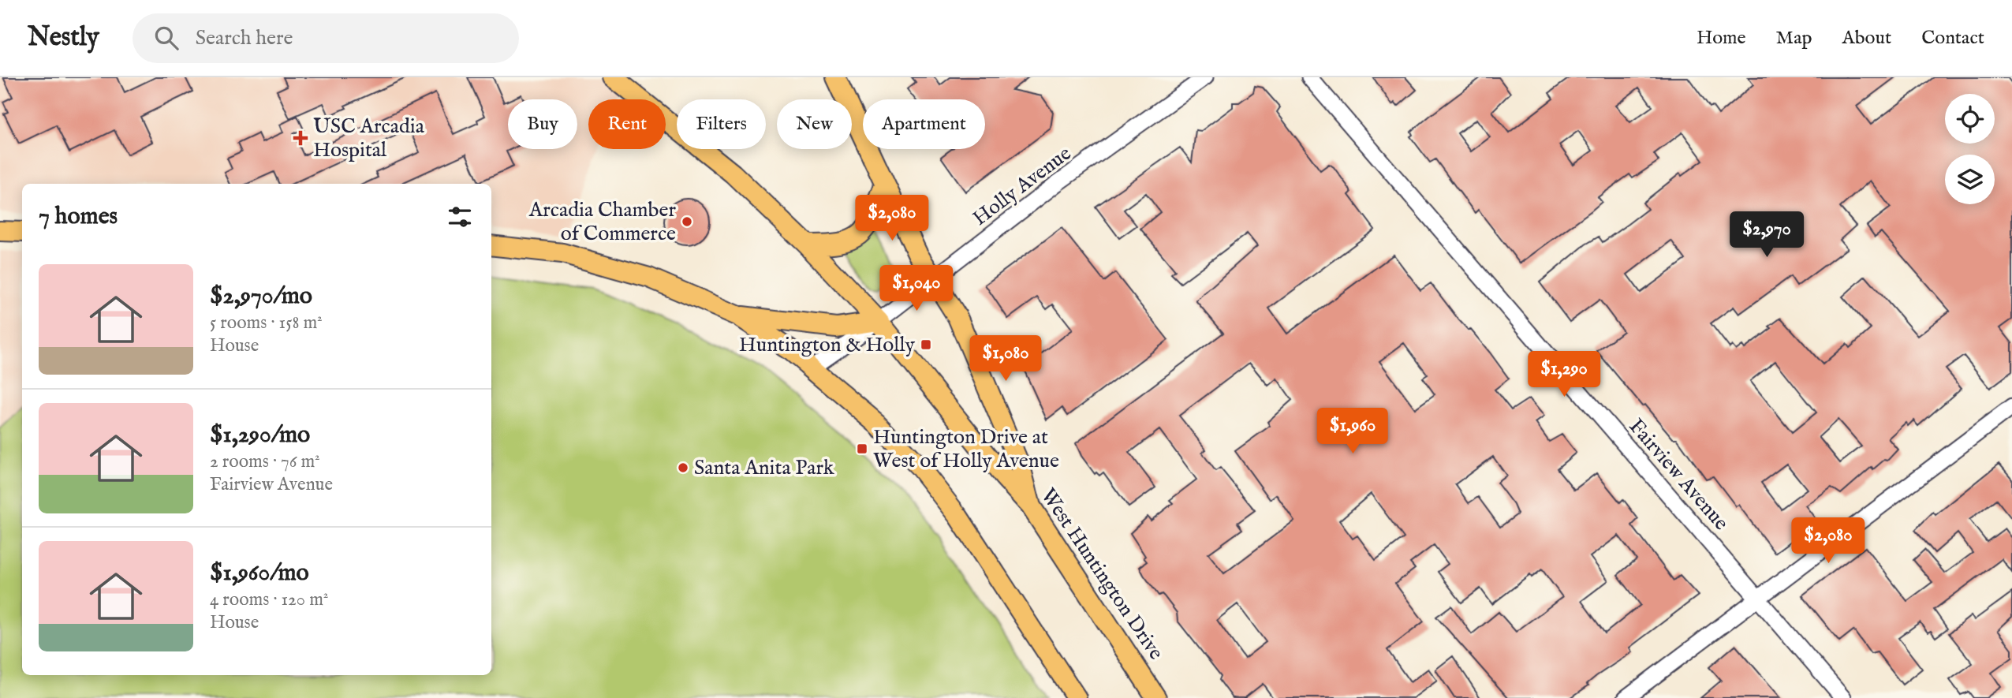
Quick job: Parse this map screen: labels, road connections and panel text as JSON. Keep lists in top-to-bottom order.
{
  "streets": {
    "main road": ["West Huntington Drive"],
    "street": ["Holly Avenue", "Fairview Avenue"]
  },
  "crossings": [
    ["Holly Avenue", "West Huntington Drive"]
  ],
  "places": {
    "health": ["USC Arcadia Hospital"],
    "other": ["Arcadia Chamber of Commerce", "Santa Anita Park"],
    "transit": ["Huntington & Holly", "Huntington Drive at West of Holly Avenue"]
  },
  "page": {
    "header": "Nestly",
    "search": "Search here",
    "nav": [
      "Home",
      "Map",
      "About",
      "Contact"
    ],
    "chip": [
      "Buy",
      "Rent",
      "Filters",
      "New",
      "Apartment"
    ],
    "heading": "7 homes",
    "price": [
      "$2,080",
      "$2,970",
      "$1,040",
      "$1,080",
      "$1,290",
      "$1,960",
      "$2,080"
    ],
    "list": [
      {
        "name": "$2,970/mo",
        "note": "5 rooms · 158 m² · House"
      },
      {
        "name": "$1,290/mo",
        "note": "2 rooms · 76 m² · Fairview Avenue"
      },
      {
        "name": "$1,960/mo",
        "note": "4 rooms · 120 m² · House"
      }
    ]
  }
}
